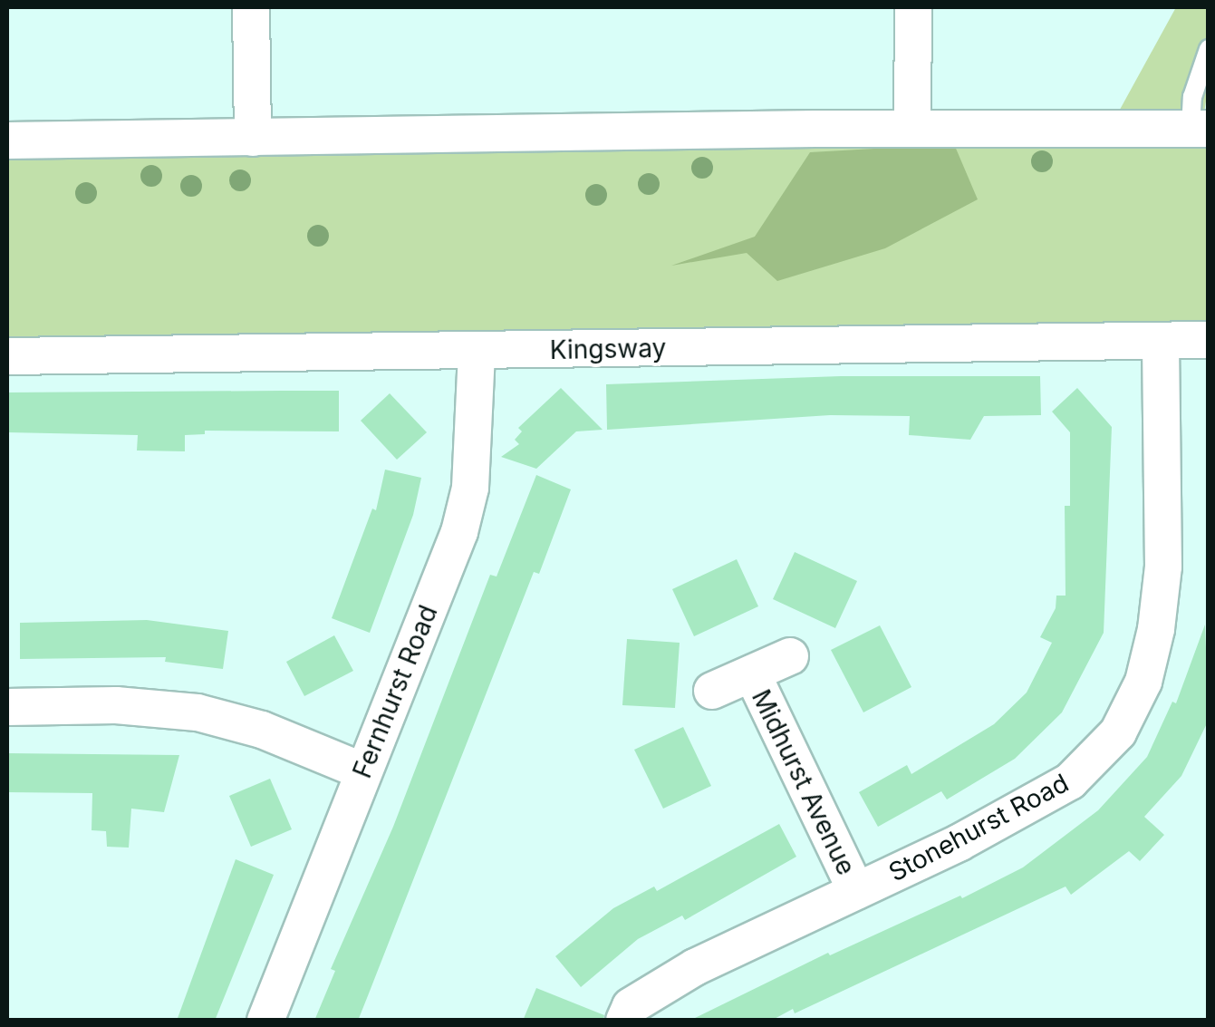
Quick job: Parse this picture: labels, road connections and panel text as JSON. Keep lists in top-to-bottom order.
{
  "streets": {
    "street": [
      "Kingsway",
      "Fernhurst Road",
      "Midhurst Avenue",
      "Stonehurst Road"
    ]
  },
  "crossings": [
    ["Kingsway", "Fernhurst Road"],
    ["Kingsway", "Stonehurst Road"],
    ["Midhurst Avenue", "Stonehurst Road"]
  ]
}
